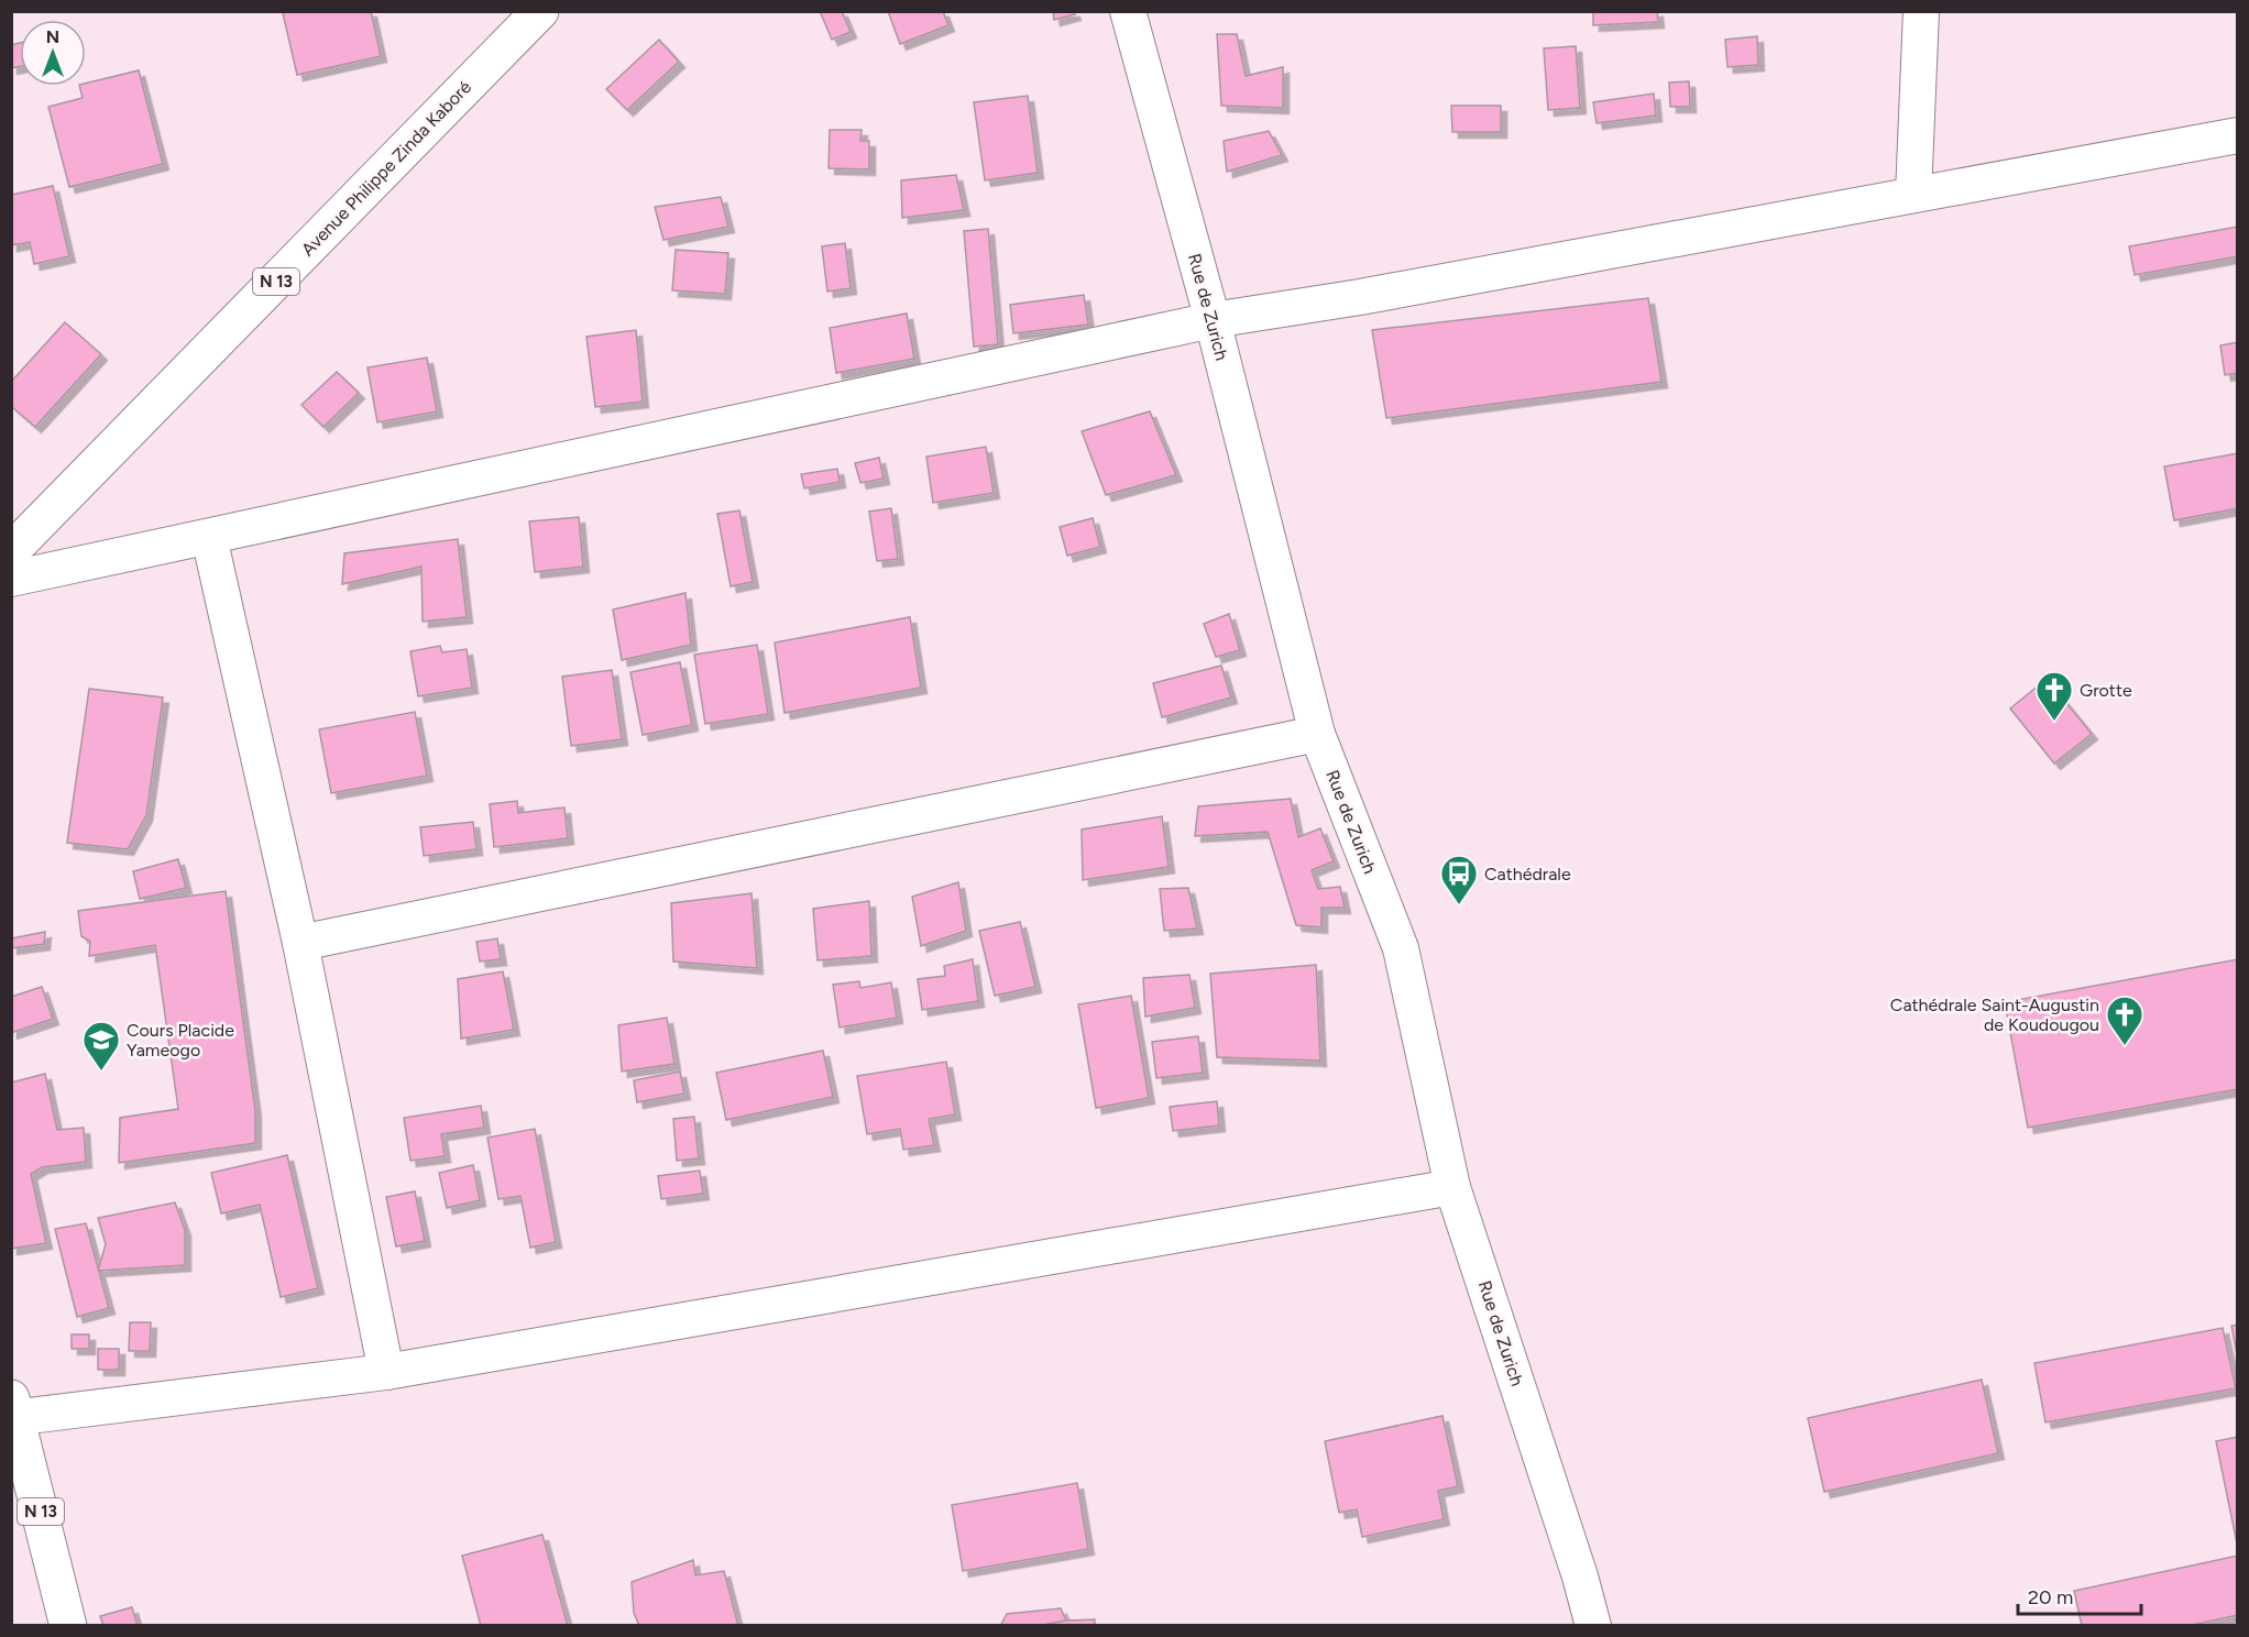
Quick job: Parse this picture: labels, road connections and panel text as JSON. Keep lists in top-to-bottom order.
{
  "streets": {
    "main road": ["Avenue Philippe Zinda Kaboré", "N 13"],
    "street": ["Rue de Zurich"]
  },
  "places": {
    "church": ["Grotte", "Cathédrale Saint-Augustin de Koudougou"],
    "bus stop": ["Cathédrale"],
    "school or university": ["Cours Placide Yameogo"]
  },
  "scale_bar": "20 m",
  "north": "top"
}
